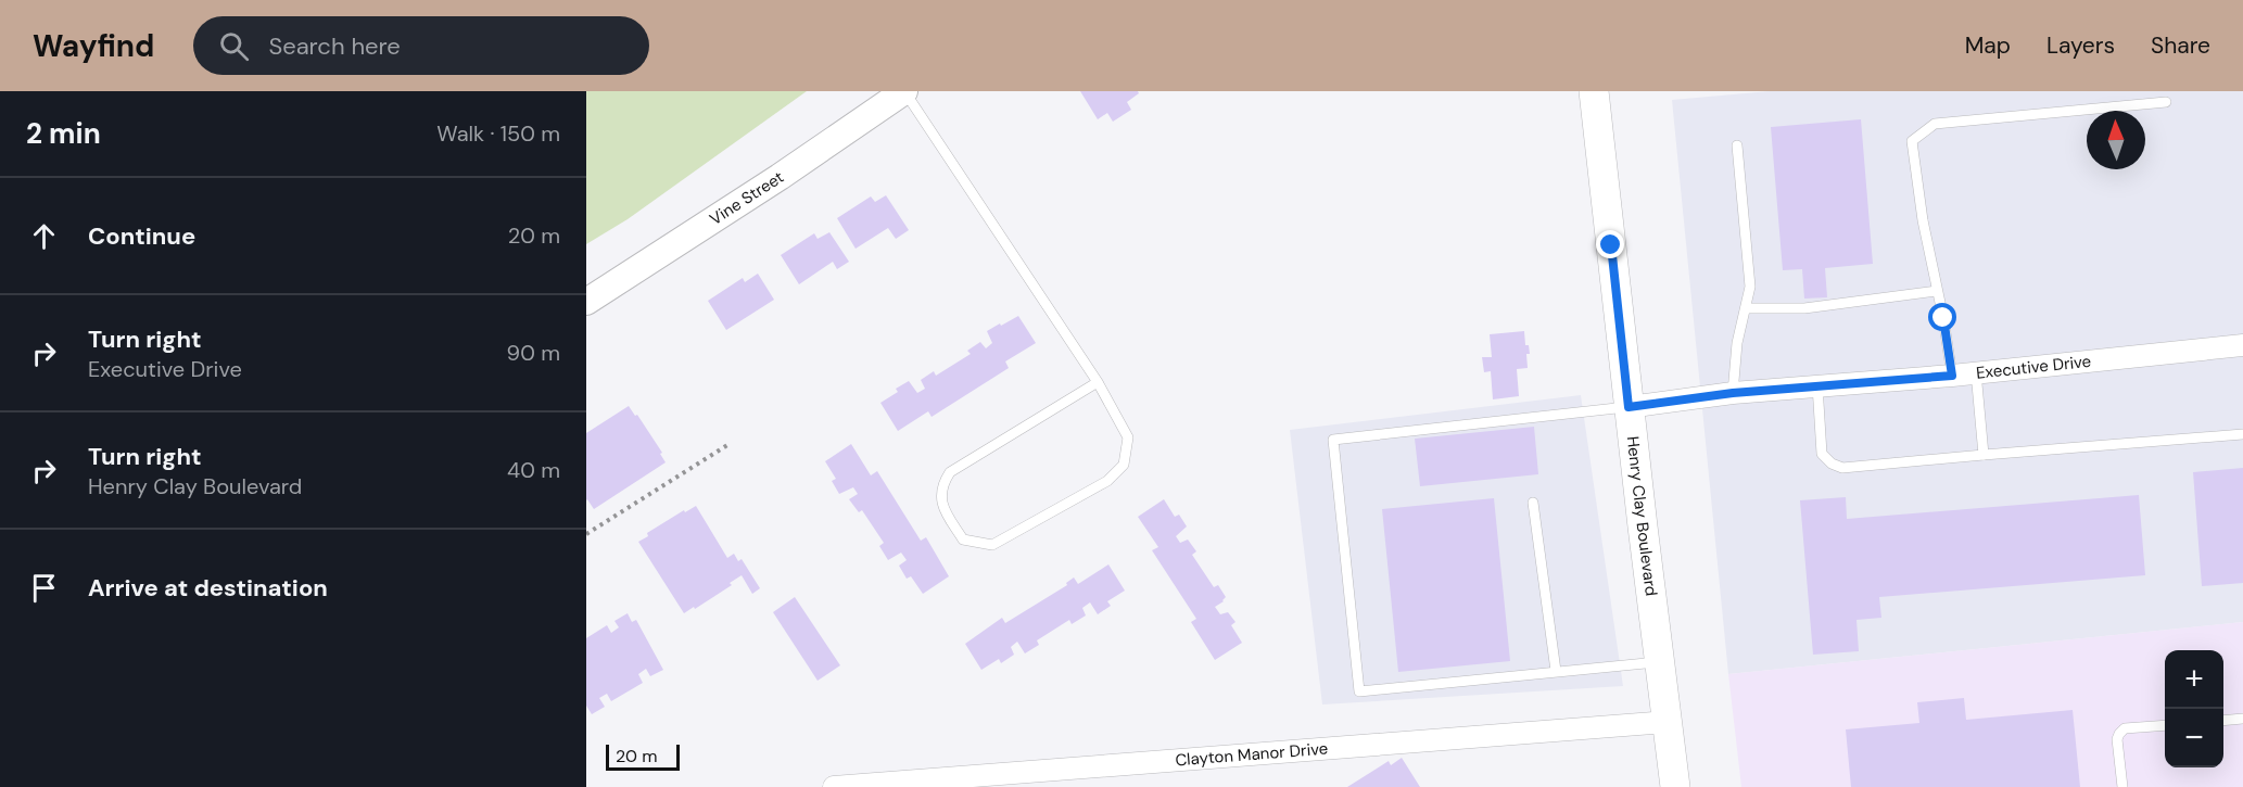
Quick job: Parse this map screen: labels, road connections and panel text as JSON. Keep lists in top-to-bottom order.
{
  "streets": {
    "main road": ["Henry Clay Boulevard"],
    "street": ["Vine Street", "Executive Drive", "Clayton Manor Drive"]
  },
  "crossings": [
    ["Executive Drive", "Henry Clay Boulevard"],
    ["Henry Clay Boulevard", "Clayton Manor Drive"]
  ],
  "scale_bar": "20 m",
  "north": "top",
  "page": {
    "header": "Wayfind",
    "search": "Search here",
    "nav": ["Map", "Layers", "Share"],
    "heading": ["2 min", "Walk · 150 m"],
    "list": [
      ["Continue", "20 m"],
      ["Turn right", "Executive Drive", "90 m"],
      ["Turn right", "Henry Clay Boulevard", "40 m"],
      "Arrive at destination"
    ],
    "map_buttons": ["+", "−"],
    "scale": "20 m"
  }
}
